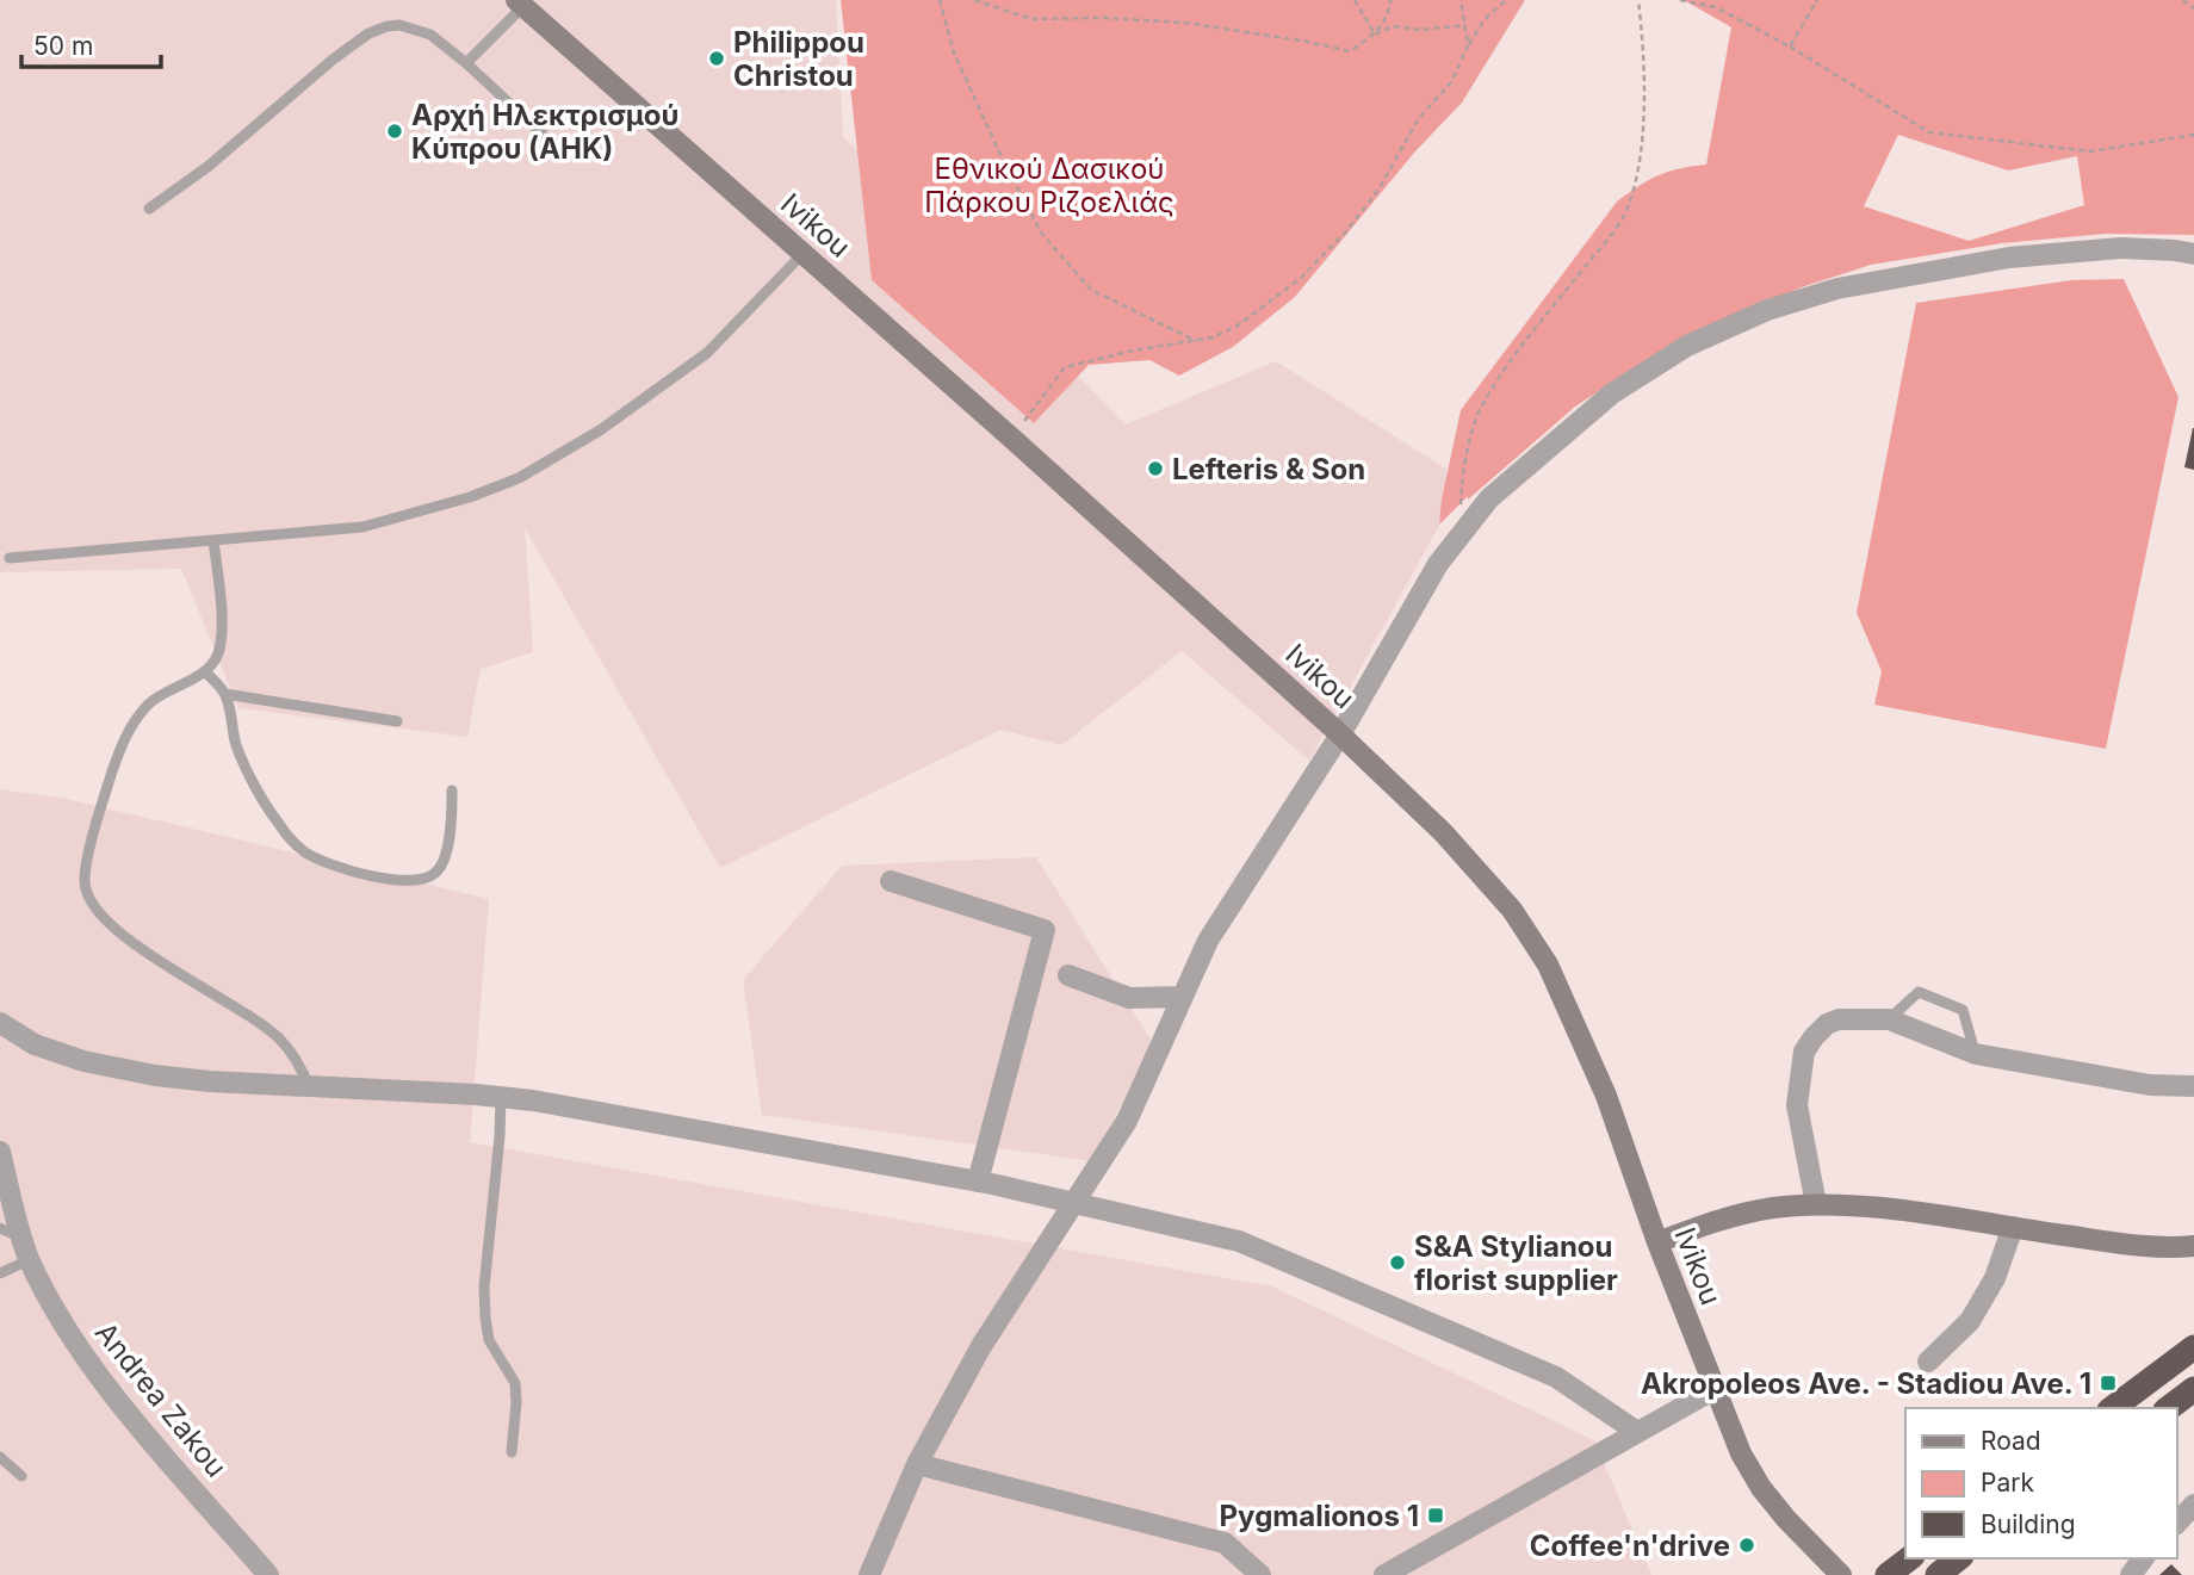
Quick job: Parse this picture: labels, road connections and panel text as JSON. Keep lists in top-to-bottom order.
{
  "streets": {
    "street": ["Ivikou", "Andrea Zakou"]
  },
  "parks": ["Εθνικού Δασικού Πάρκου Ριζοελιάς"],
  "places": {
    "other": [
      "Philippou Christou",
      "Αρχή Ηλεκτρισμού Κύπρου (ΑΗΚ)",
      "Lefteris & Son",
      "S&A Stylianou florist supplier",
      "Coffee'n'drive"
    ],
    "transit": ["Akropoleos Ave. - Stadiou Ave. 1", "Pygmalionos 1"]
  },
  "legend": ["Road", "Park", "Building"],
  "scale_bar": "50 m"
}
